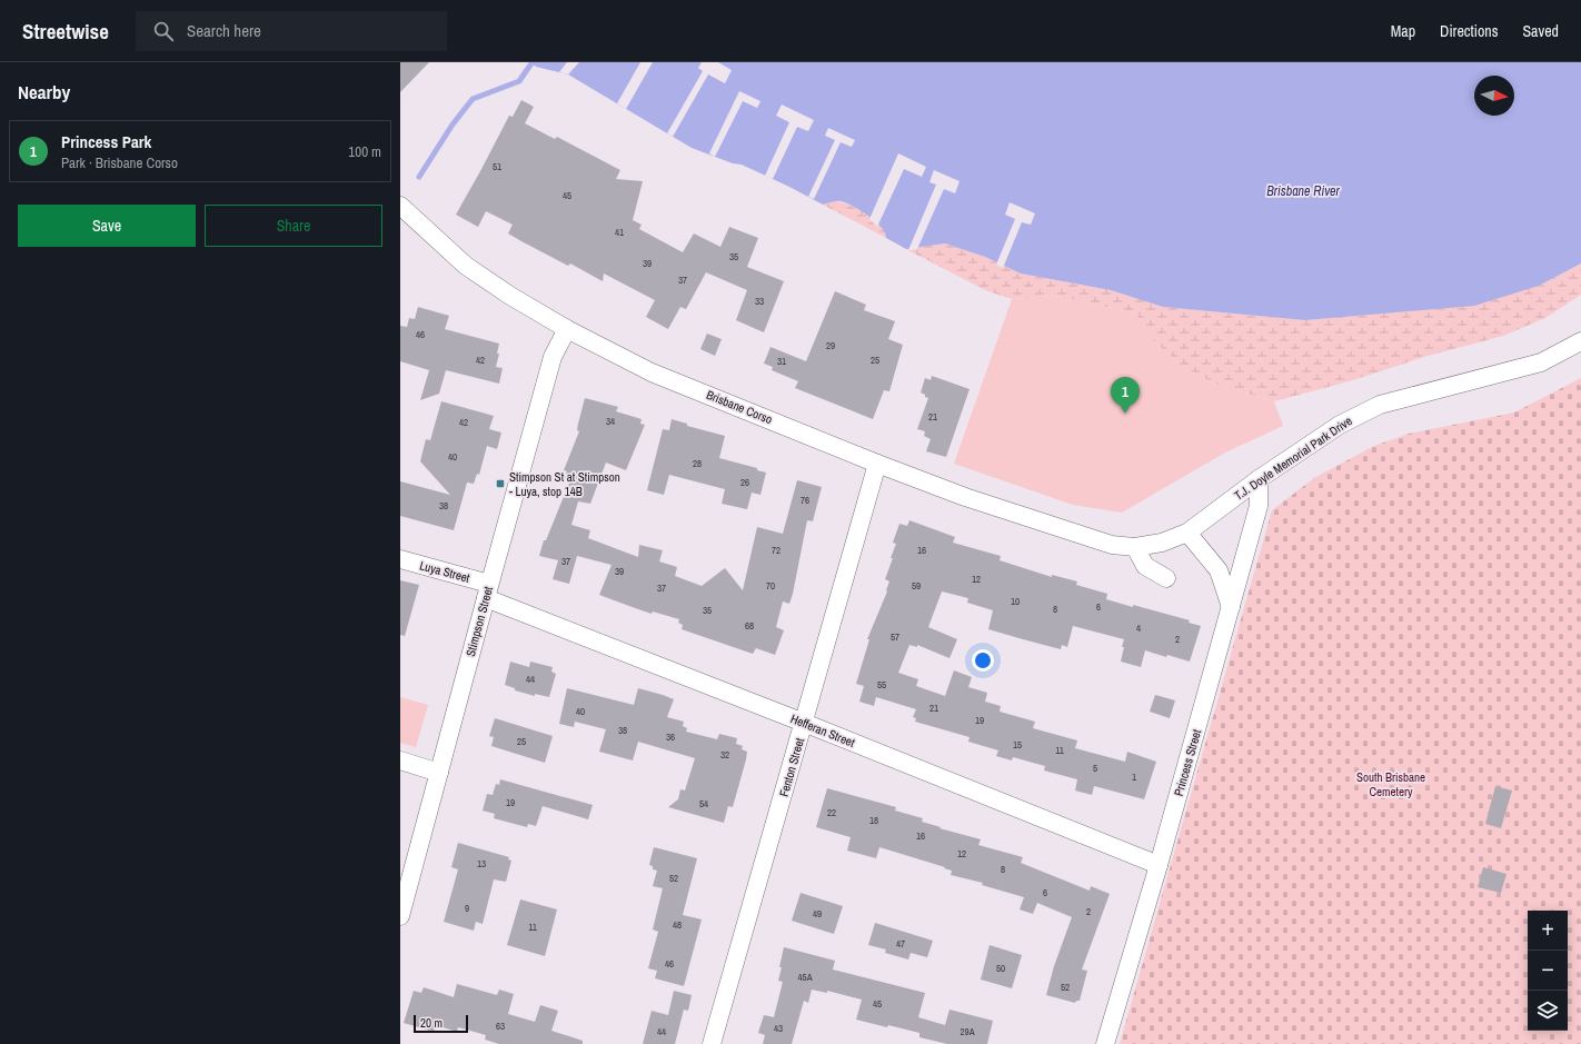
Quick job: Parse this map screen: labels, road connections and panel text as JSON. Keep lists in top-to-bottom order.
{
  "streets": {
    "street": [
      "Brisbane Corso",
      "T.J. Doyle Memorial Park Drive",
      "Luya Street",
      "Stimpson Street",
      "Hefferan Street",
      "Princess Street",
      "Fenton Street"
    ]
  },
  "crossings": [
    ["Brisbane Corso", "T.J. Doyle Memorial Park Drive"],
    ["Brisbane Corso", "Stimpson Street"],
    ["Brisbane Corso", "Fenton Street"],
    ["T.J. Doyle Memorial Park Drive", "Princess Street"],
    ["Luya Street", "Stimpson Street"],
    ["Luya Street", "Hefferan Street"],
    ["Stimpson Street", "Hefferan Street"],
    ["Hefferan Street", "Princess Street"],
    ["Hefferan Street", "Fenton Street"]
  ],
  "water": ["Brisbane River"],
  "parks": ["South Brisbane Cemetery"],
  "places": {
    "transit": ["Stimpson St at Stimpson - Luya, stop 14B"]
  },
  "house_numbers": [
    "51",
    "45",
    "41",
    "35",
    "39",
    "37",
    "33",
    "46",
    "29",
    "42",
    "25",
    "31",
    "21",
    "34",
    "42",
    "40",
    "28",
    "26",
    "76",
    "38",
    "72",
    "16",
    "37",
    "39",
    "12",
    "70",
    "59",
    "37",
    "10",
    "6",
    "8",
    "35",
    "68",
    "4",
    "57",
    "2",
    "44",
    "55",
    "21",
    "40",
    "19",
    "38",
    "36",
    "25",
    "15",
    "11",
    "32",
    "5",
    "1",
    "19",
    "54",
    "22",
    "18",
    "16",
    "12",
    "13",
    "8",
    "52",
    "6",
    "9",
    "2",
    "49",
    "48",
    "11",
    "47",
    "46",
    "50",
    "45A",
    "52",
    "45",
    "63",
    "43",
    "44",
    "29A"
  ],
  "scale_bar": "20 m",
  "north": "right",
  "page": {
    "header": "Streetwise",
    "search": "Search here",
    "nav": ["Map", "Directions", "Saved"],
    "heading": "Nearby",
    "list": [
      {
        "mark": "1",
        "name": "Princess Park",
        "note": "Park · Brisbane Corso",
        "value": "100 m"
      }
    ],
    "buttons": ["Save", "Share"],
    "pins": "1",
    "map_buttons": ["+", "−"],
    "scale": "20 m"
  }
}
